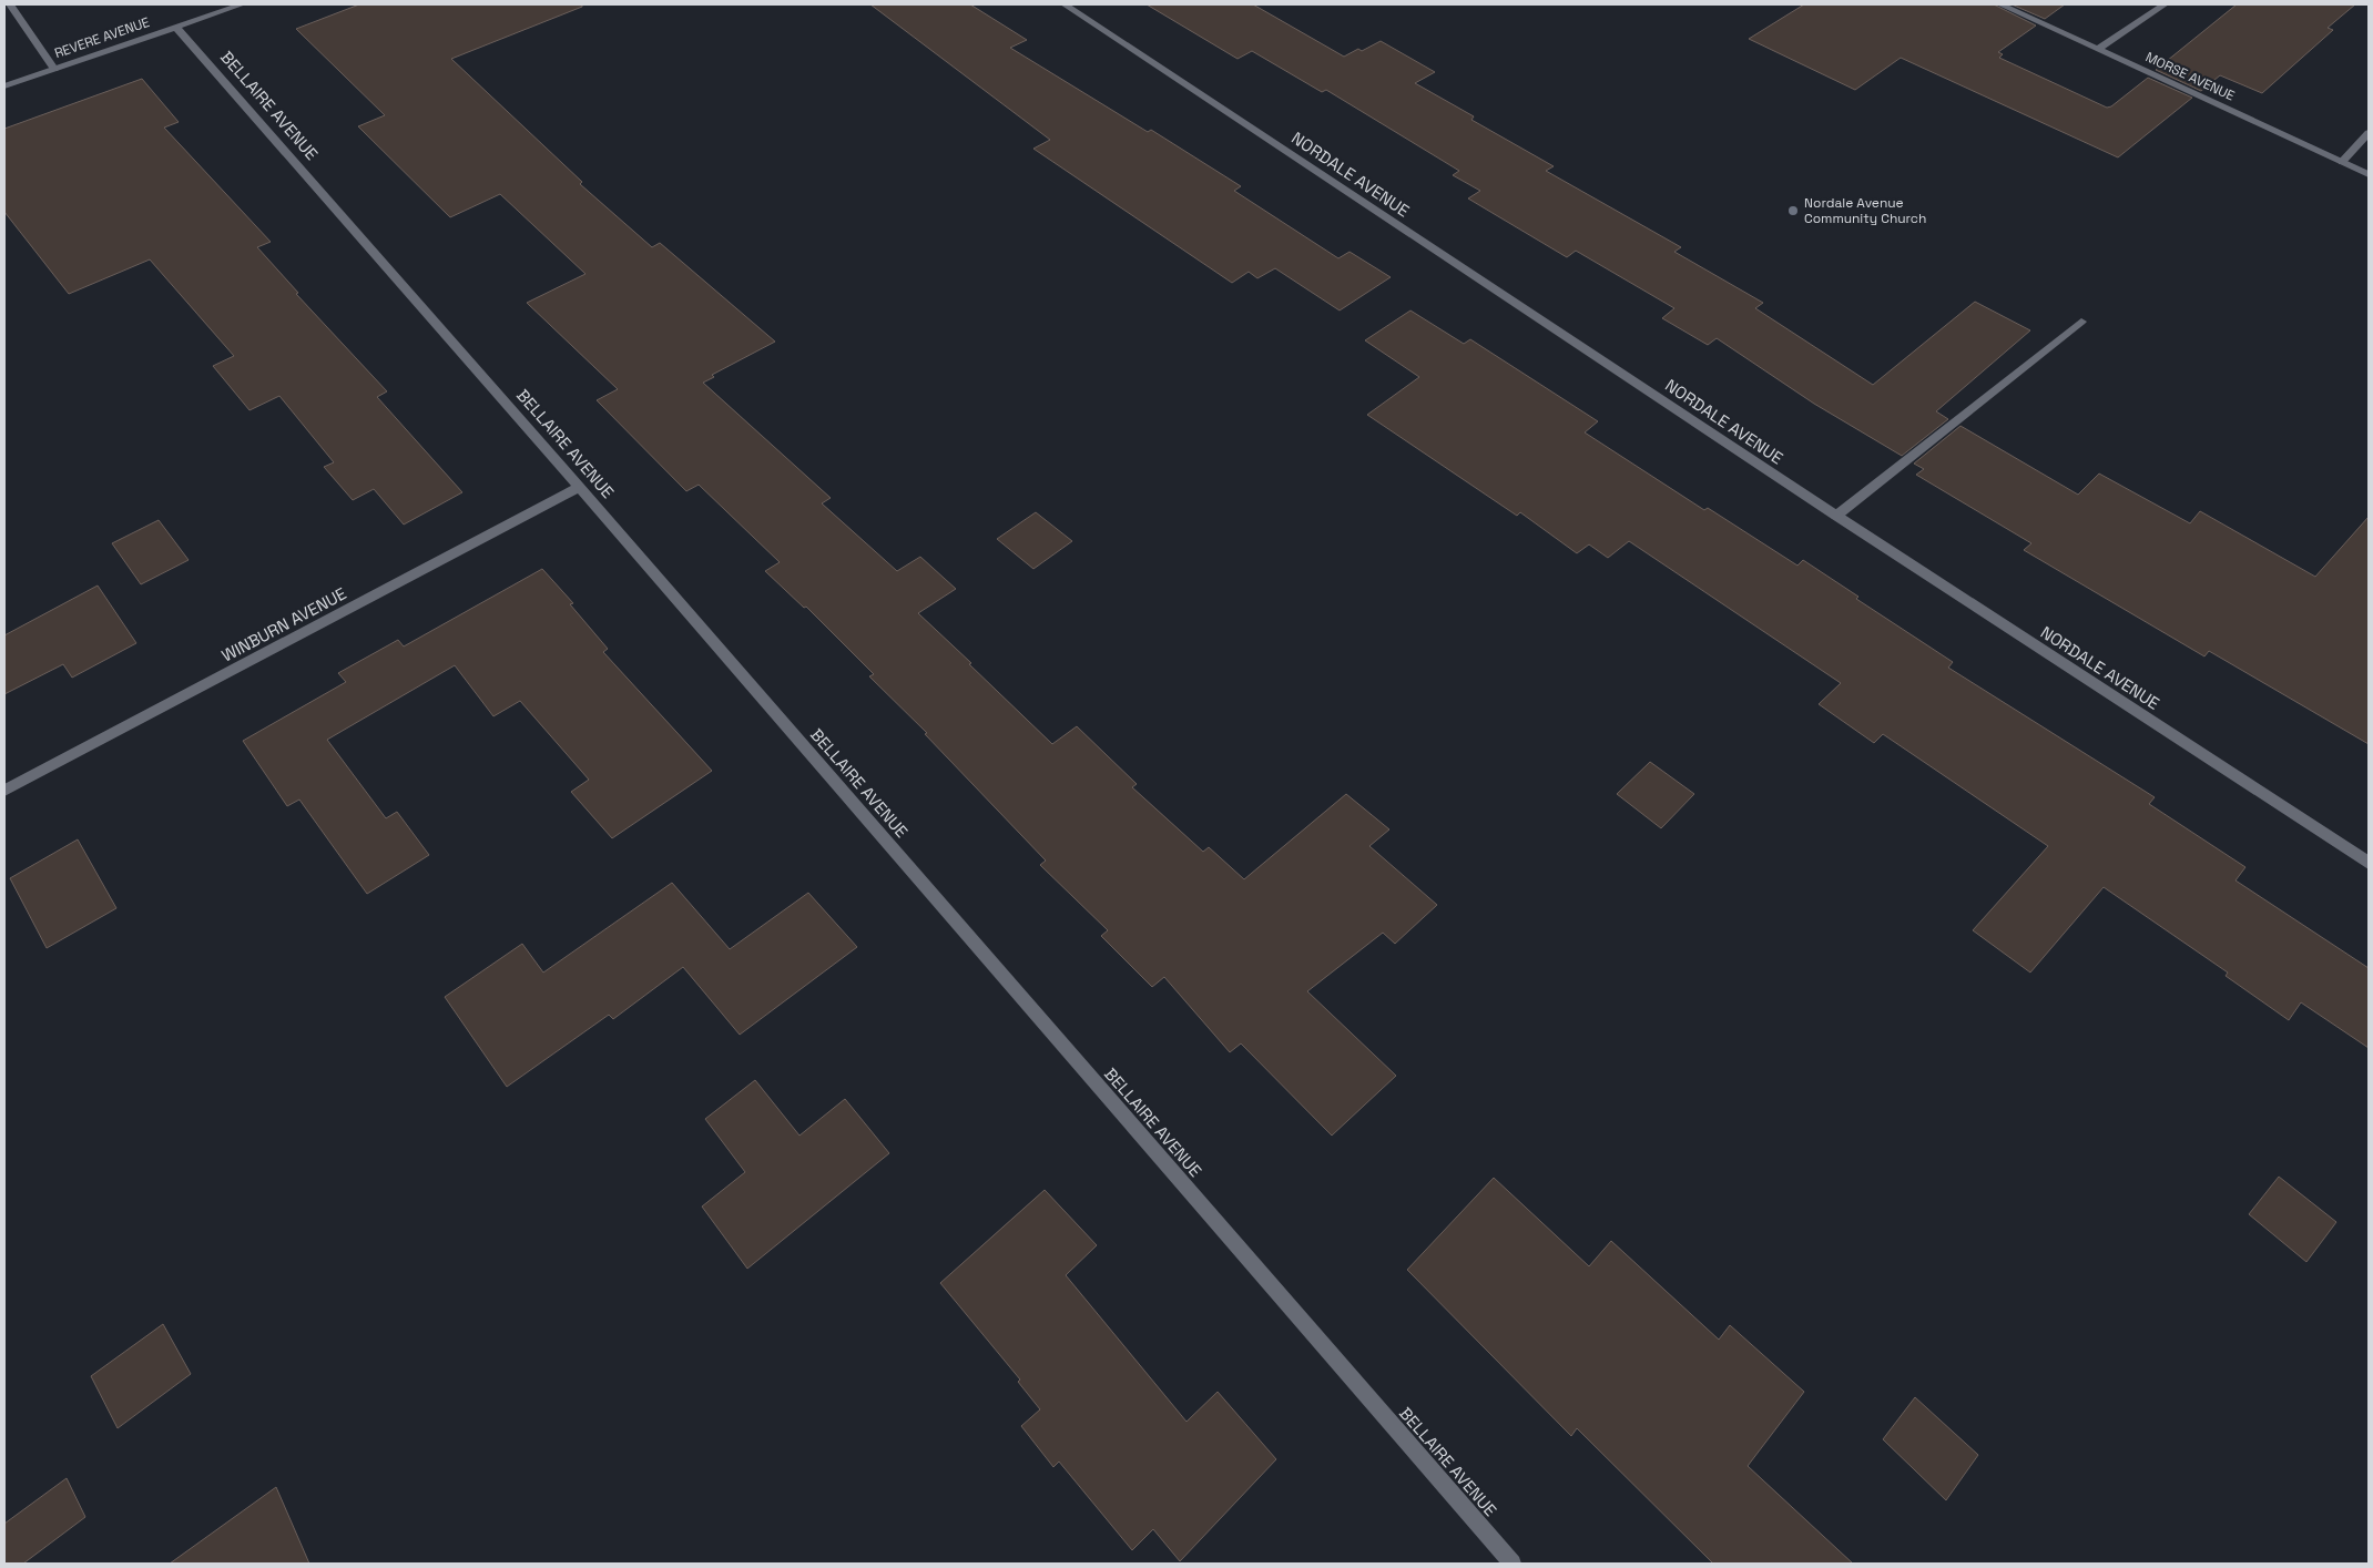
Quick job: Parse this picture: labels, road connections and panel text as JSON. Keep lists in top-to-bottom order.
{
  "streets": {
    "street": [
      "REVERE AVENUE",
      "MORSE AVENUE",
      "BELLAIRE AVENUE",
      "NORDALE AVENUE",
      "WINBURN AVENUE"
    ]
  },
  "crossings": [
    ["REVERE AVENUE", "BELLAIRE AVENUE"],
    ["BELLAIRE AVENUE", "WINBURN AVENUE"]
  ],
  "places": ["Nordale Avenue Community Church"]
}
